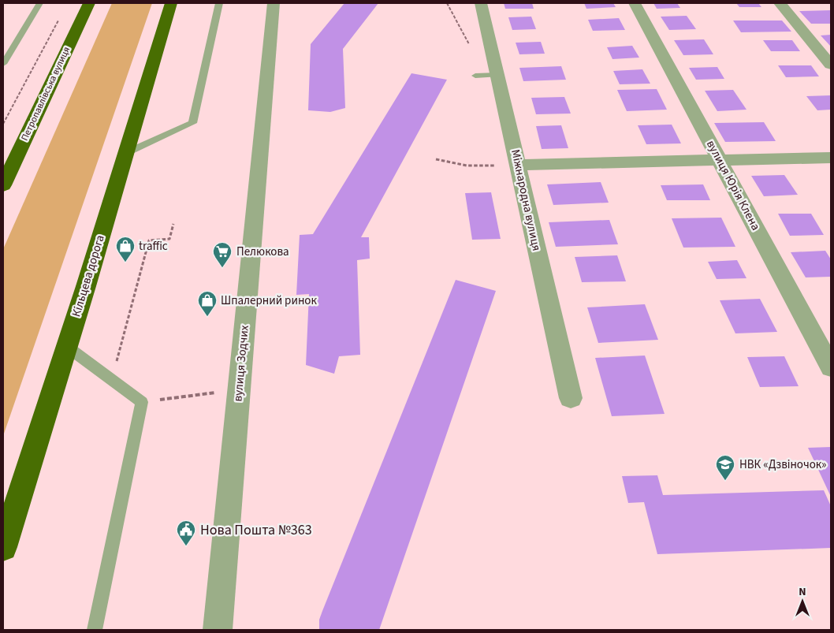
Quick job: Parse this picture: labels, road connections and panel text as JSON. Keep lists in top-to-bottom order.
{
  "streets": {
    "highway": ["Петропавлівська вулиця", "Кільцева дорога"],
    "street": ["вулиця Юрія Клена", "Міжнародна вулиця", "вулиця Зодчих"]
  },
  "places": {
    "shop": ["traffic", "Шпалерний ринок"],
    "supermarket": ["Пелюкова"],
    "school or university": ["НВК «Дзвіночок»"],
    "public building": ["Нова Пошта №363"]
  },
  "north": "top"
}
